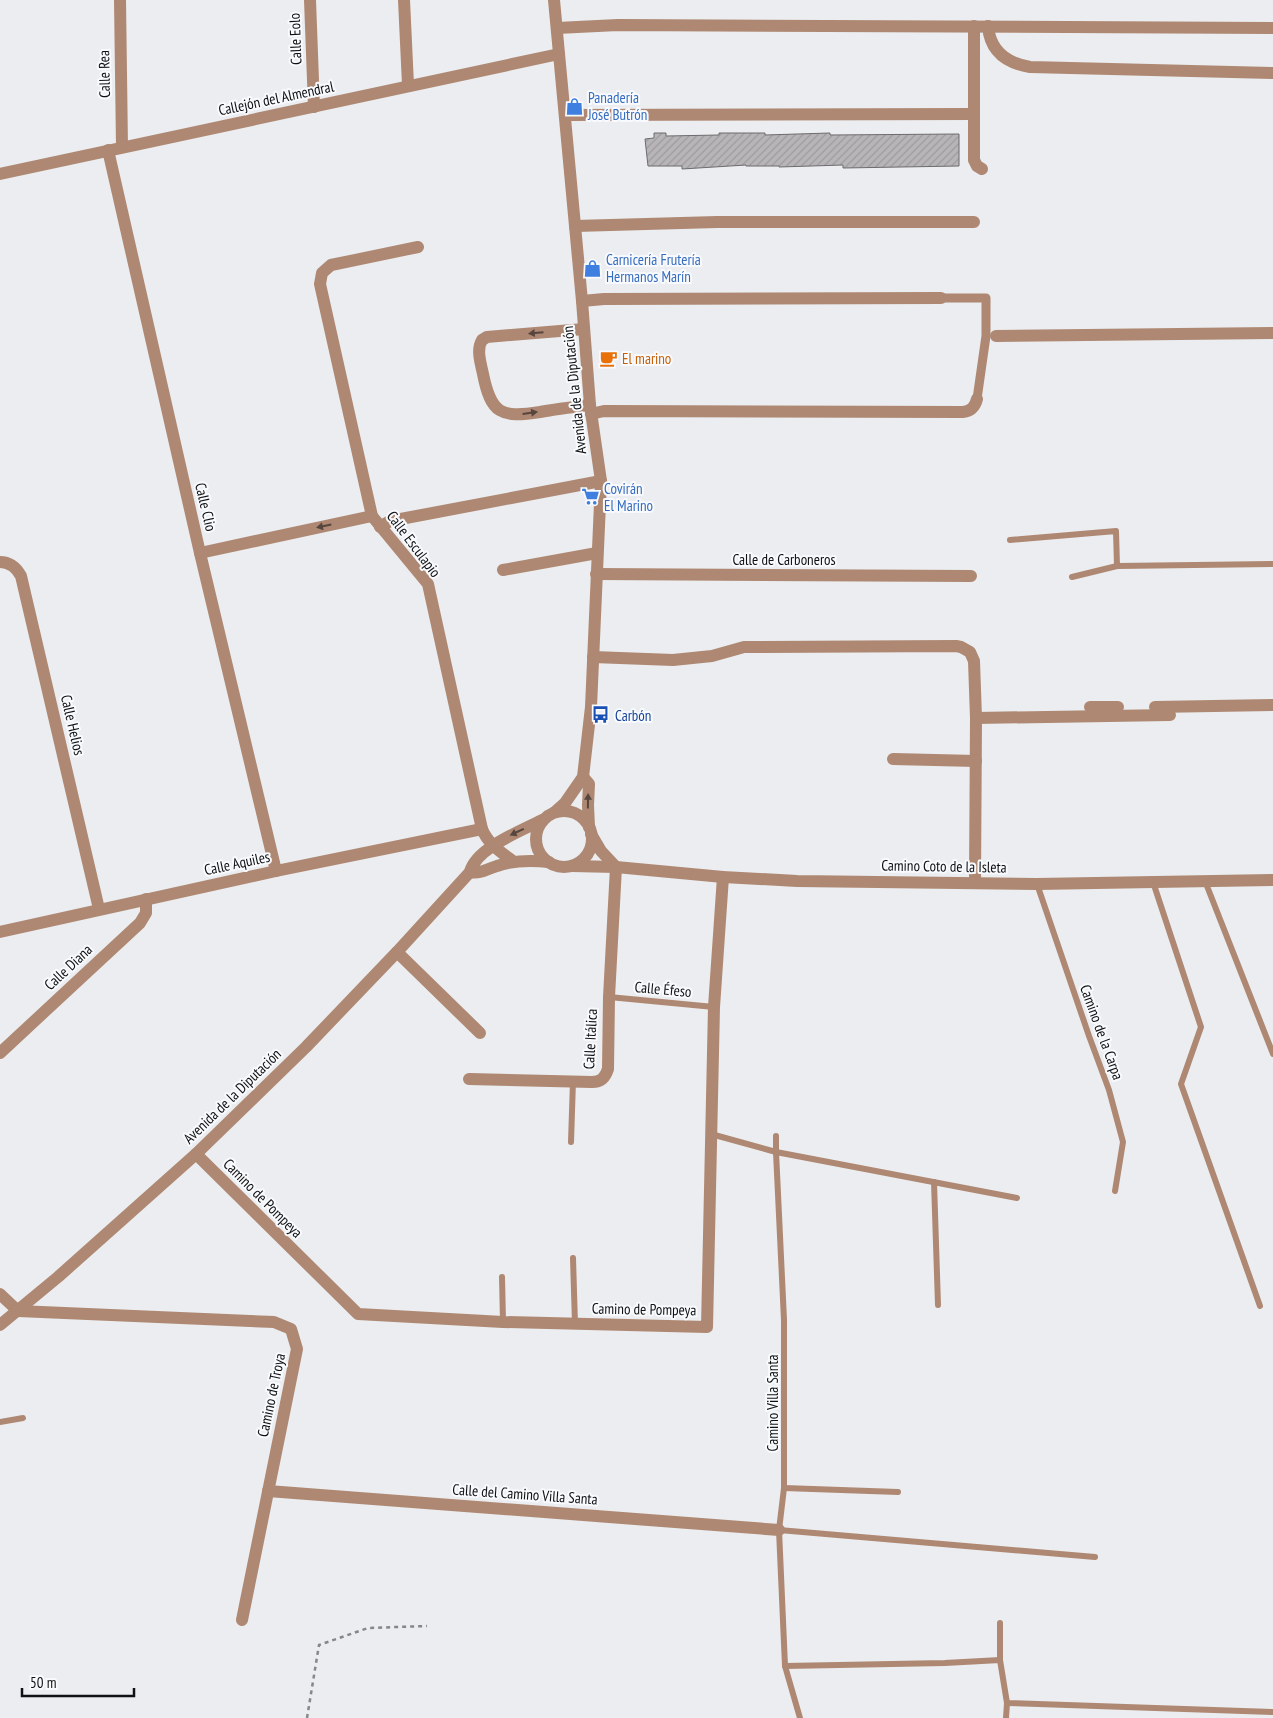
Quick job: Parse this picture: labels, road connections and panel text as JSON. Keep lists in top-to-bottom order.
{
  "streets": {
    "street": [
      "Calle Eolo",
      "Calle Rea",
      "Callejón del Almendral",
      "Avenida de la Diputación",
      "Calle Clio",
      "Calle Esculapio",
      "Calle de Carboneros",
      "Calle Helios",
      "Calle Aquiles",
      "Camino Coto de la Isleta",
      "Calle Diana",
      "Calle Itálica",
      "Camino de Pompeya",
      "Camino de Troya",
      "Calle del Camino Villa Santa"
    ],
    "lane": ["Calle Éfeso", "Camino de la Carpa", "Camino Villa Santa"]
  },
  "crossings": [
    ["Calle Eolo", "Callejón del Almendral"],
    ["Calle Rea", "Callejón del Almendral"],
    ["Callejón del Almendral", "Avenida de la Diputación"],
    ["Callejón del Almendral", "Calle Clio"],
    ["Avenida de la Diputación", "Calle Esculapio"],
    ["Avenida de la Diputación", "Calle de Carboneros"],
    ["Avenida de la Diputación", "Camino Coto de la Isleta"],
    ["Avenida de la Diputación", "Camino de Pompeya"],
    ["Avenida de la Diputación", "Camino de Troya"],
    ["Calle Clio", "Calle Aquiles"],
    ["Calle Esculapio", "Calle Aquiles"],
    ["Calle Helios", "Calle Aquiles"],
    ["Calle Aquiles", "Calle Diana"],
    ["Camino Coto de la Isleta", "Camino de la Carpa"],
    ["Camino Coto de la Isleta", "Calle Itálica"],
    ["Camino Coto de la Isleta", "Camino de Pompeya"],
    ["Calle Éfeso", "Calle Itálica"],
    ["Calle Éfeso", "Camino de Pompeya"],
    ["Camino de Troya", "Calle del Camino Villa Santa"],
    ["Camino Villa Santa", "Calle del Camino Villa Santa"]
  ],
  "places": {
    "shop": ["Panadería José Butrón", "Carnicería Frutería Hermanos Marín"],
    "cafe": ["El marino"],
    "supermarket": ["Covirán El Marino"],
    "bus stop": ["Carbón"]
  },
  "scale_bar": "50 m"
}
